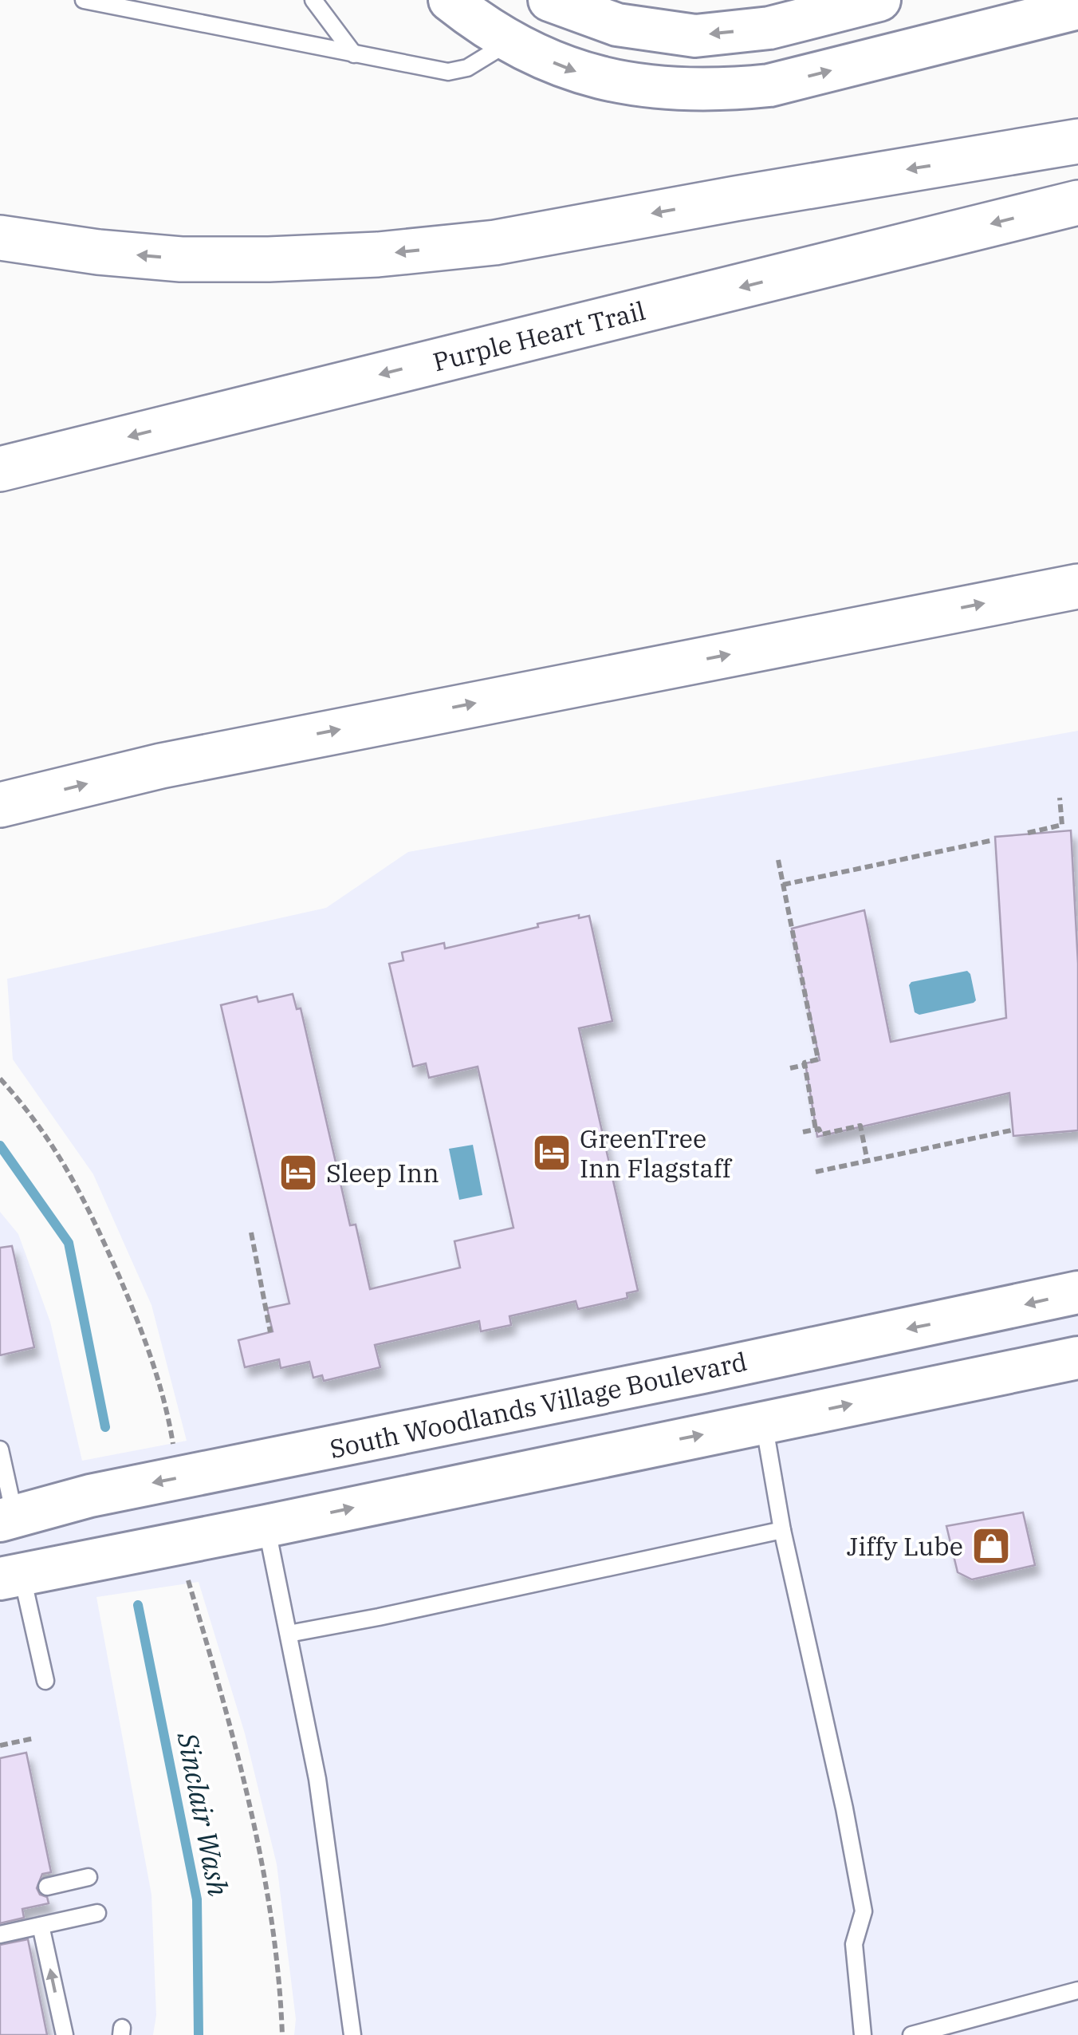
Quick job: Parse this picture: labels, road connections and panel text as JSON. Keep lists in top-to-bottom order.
{
  "streets": {
    "highway": ["Purple Heart Trail"],
    "street": ["South Woodlands Village Boulevard"]
  },
  "water": ["Sinclair Wash"],
  "places": {
    "hotel": ["GreenTree Inn Flagstaff", "Sleep Inn"],
    "shop": ["Jiffy Lube"]
  }
}
